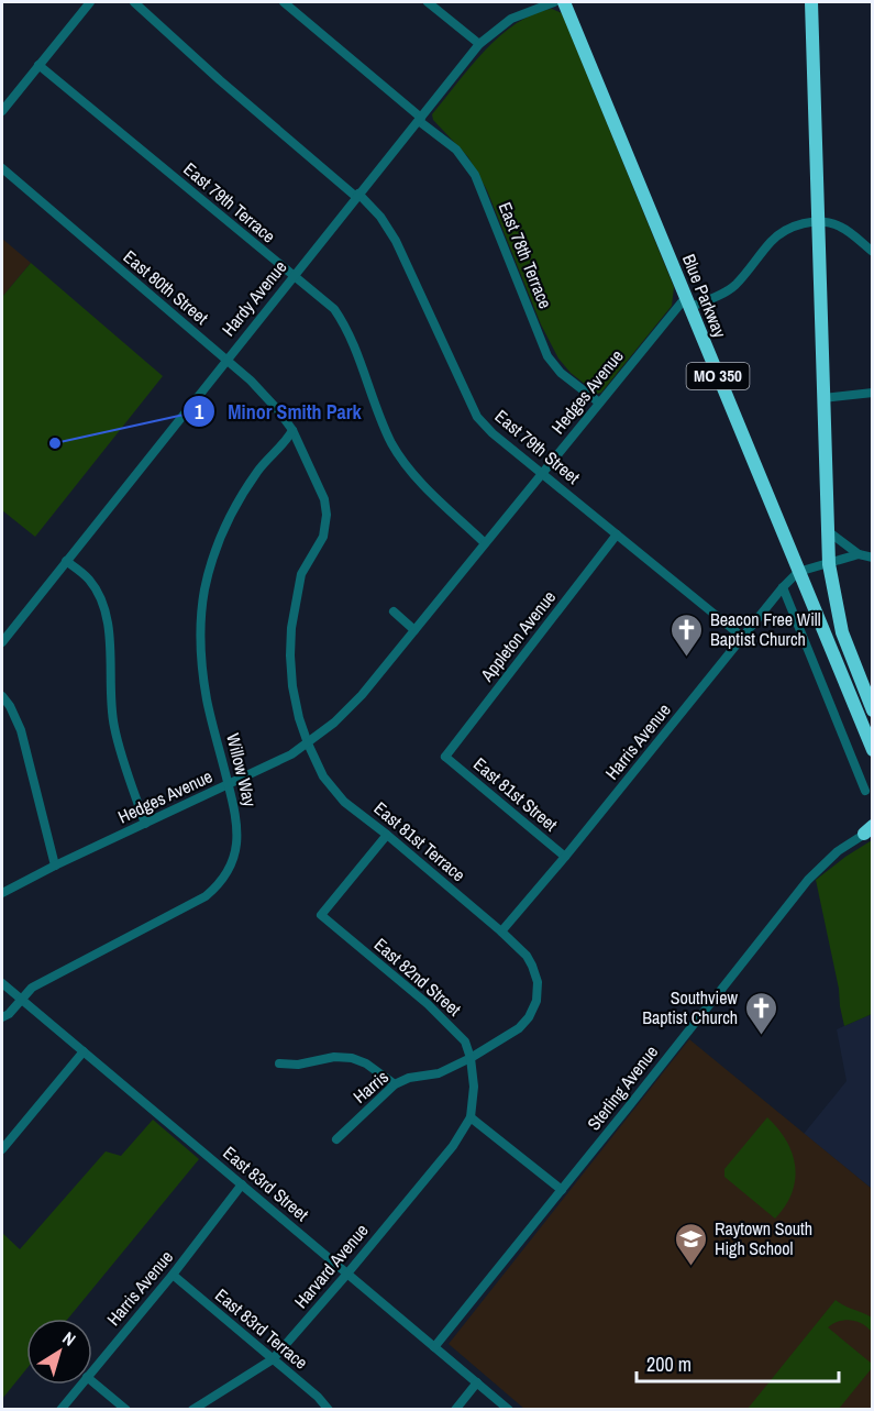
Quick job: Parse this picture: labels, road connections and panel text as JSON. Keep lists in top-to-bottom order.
{
  "streets": {
    "highway": ["Blue Parkway", "MO 350"],
    "street": [
      "East 79th Terrace",
      "East 78th Terrace",
      "East 80th Street",
      "Hardy Avenue",
      "Hedges Avenue",
      "East 79th Street",
      "Appleton Avenue",
      "Harris Avenue",
      "Willow Way",
      "East 81st Street",
      "East 81st Terrace",
      "East 82nd Street",
      "Harris",
      "Sterling Avenue",
      "East 83rd Street",
      "Harvard Avenue",
      "East 83rd Terrace"
    ]
  },
  "crossings": [
    ["East 79th Terrace", "Hardy Avenue"],
    ["East 79th Terrace", "Hedges Avenue"],
    ["East 78th Terrace", "Hardy Avenue"],
    ["East 78th Terrace", "Hedges Avenue"],
    ["East 80th Street", "Hardy Avenue"],
    ["East 80th Street", "Hedges Avenue"],
    ["East 80th Street", "Willow Way"],
    ["East 80th Street", "East 81st Terrace"],
    ["Blue Parkway", "Hedges Avenue"],
    ["Blue Parkway", "Harris Avenue"],
    ["Hardy Avenue", "East 79th Street"],
    ["Hedges Avenue", "East 79th Street"],
    ["Hedges Avenue", "Willow Way"],
    ["Hedges Avenue", "East 81st Terrace"],
    ["East 79th Street", "Appleton Avenue"],
    ["East 79th Street", "Harris Avenue"],
    ["Appleton Avenue", "East 81st Street"],
    ["Harris Avenue", "East 81st Street"],
    ["Harris Avenue", "East 81st Terrace"],
    ["Harris Avenue", "East 83rd Street"],
    ["Harris Avenue", "East 83rd Terrace"],
    ["Willow Way", "East 83rd Street"],
    ["East 81st Terrace", "East 82nd Street"],
    ["East 81st Terrace", "Harris"],
    ["East 82nd Street", "Harris"],
    ["East 82nd Street", "Harvard Avenue"],
    ["Sterling Avenue", "East 83rd Street"],
    ["East 83rd Street", "Harvard Avenue"],
    ["Harvard Avenue", "East 83rd Terrace"]
  ],
  "places": {
    "other": ["Minor Smith Park"],
    "church": ["Beacon Free Will Baptist Church", "Southview Baptist Church"],
    "school or university": ["Raytown South High School"]
  },
  "scale_bar": "200 m",
  "north": "top right"
}
